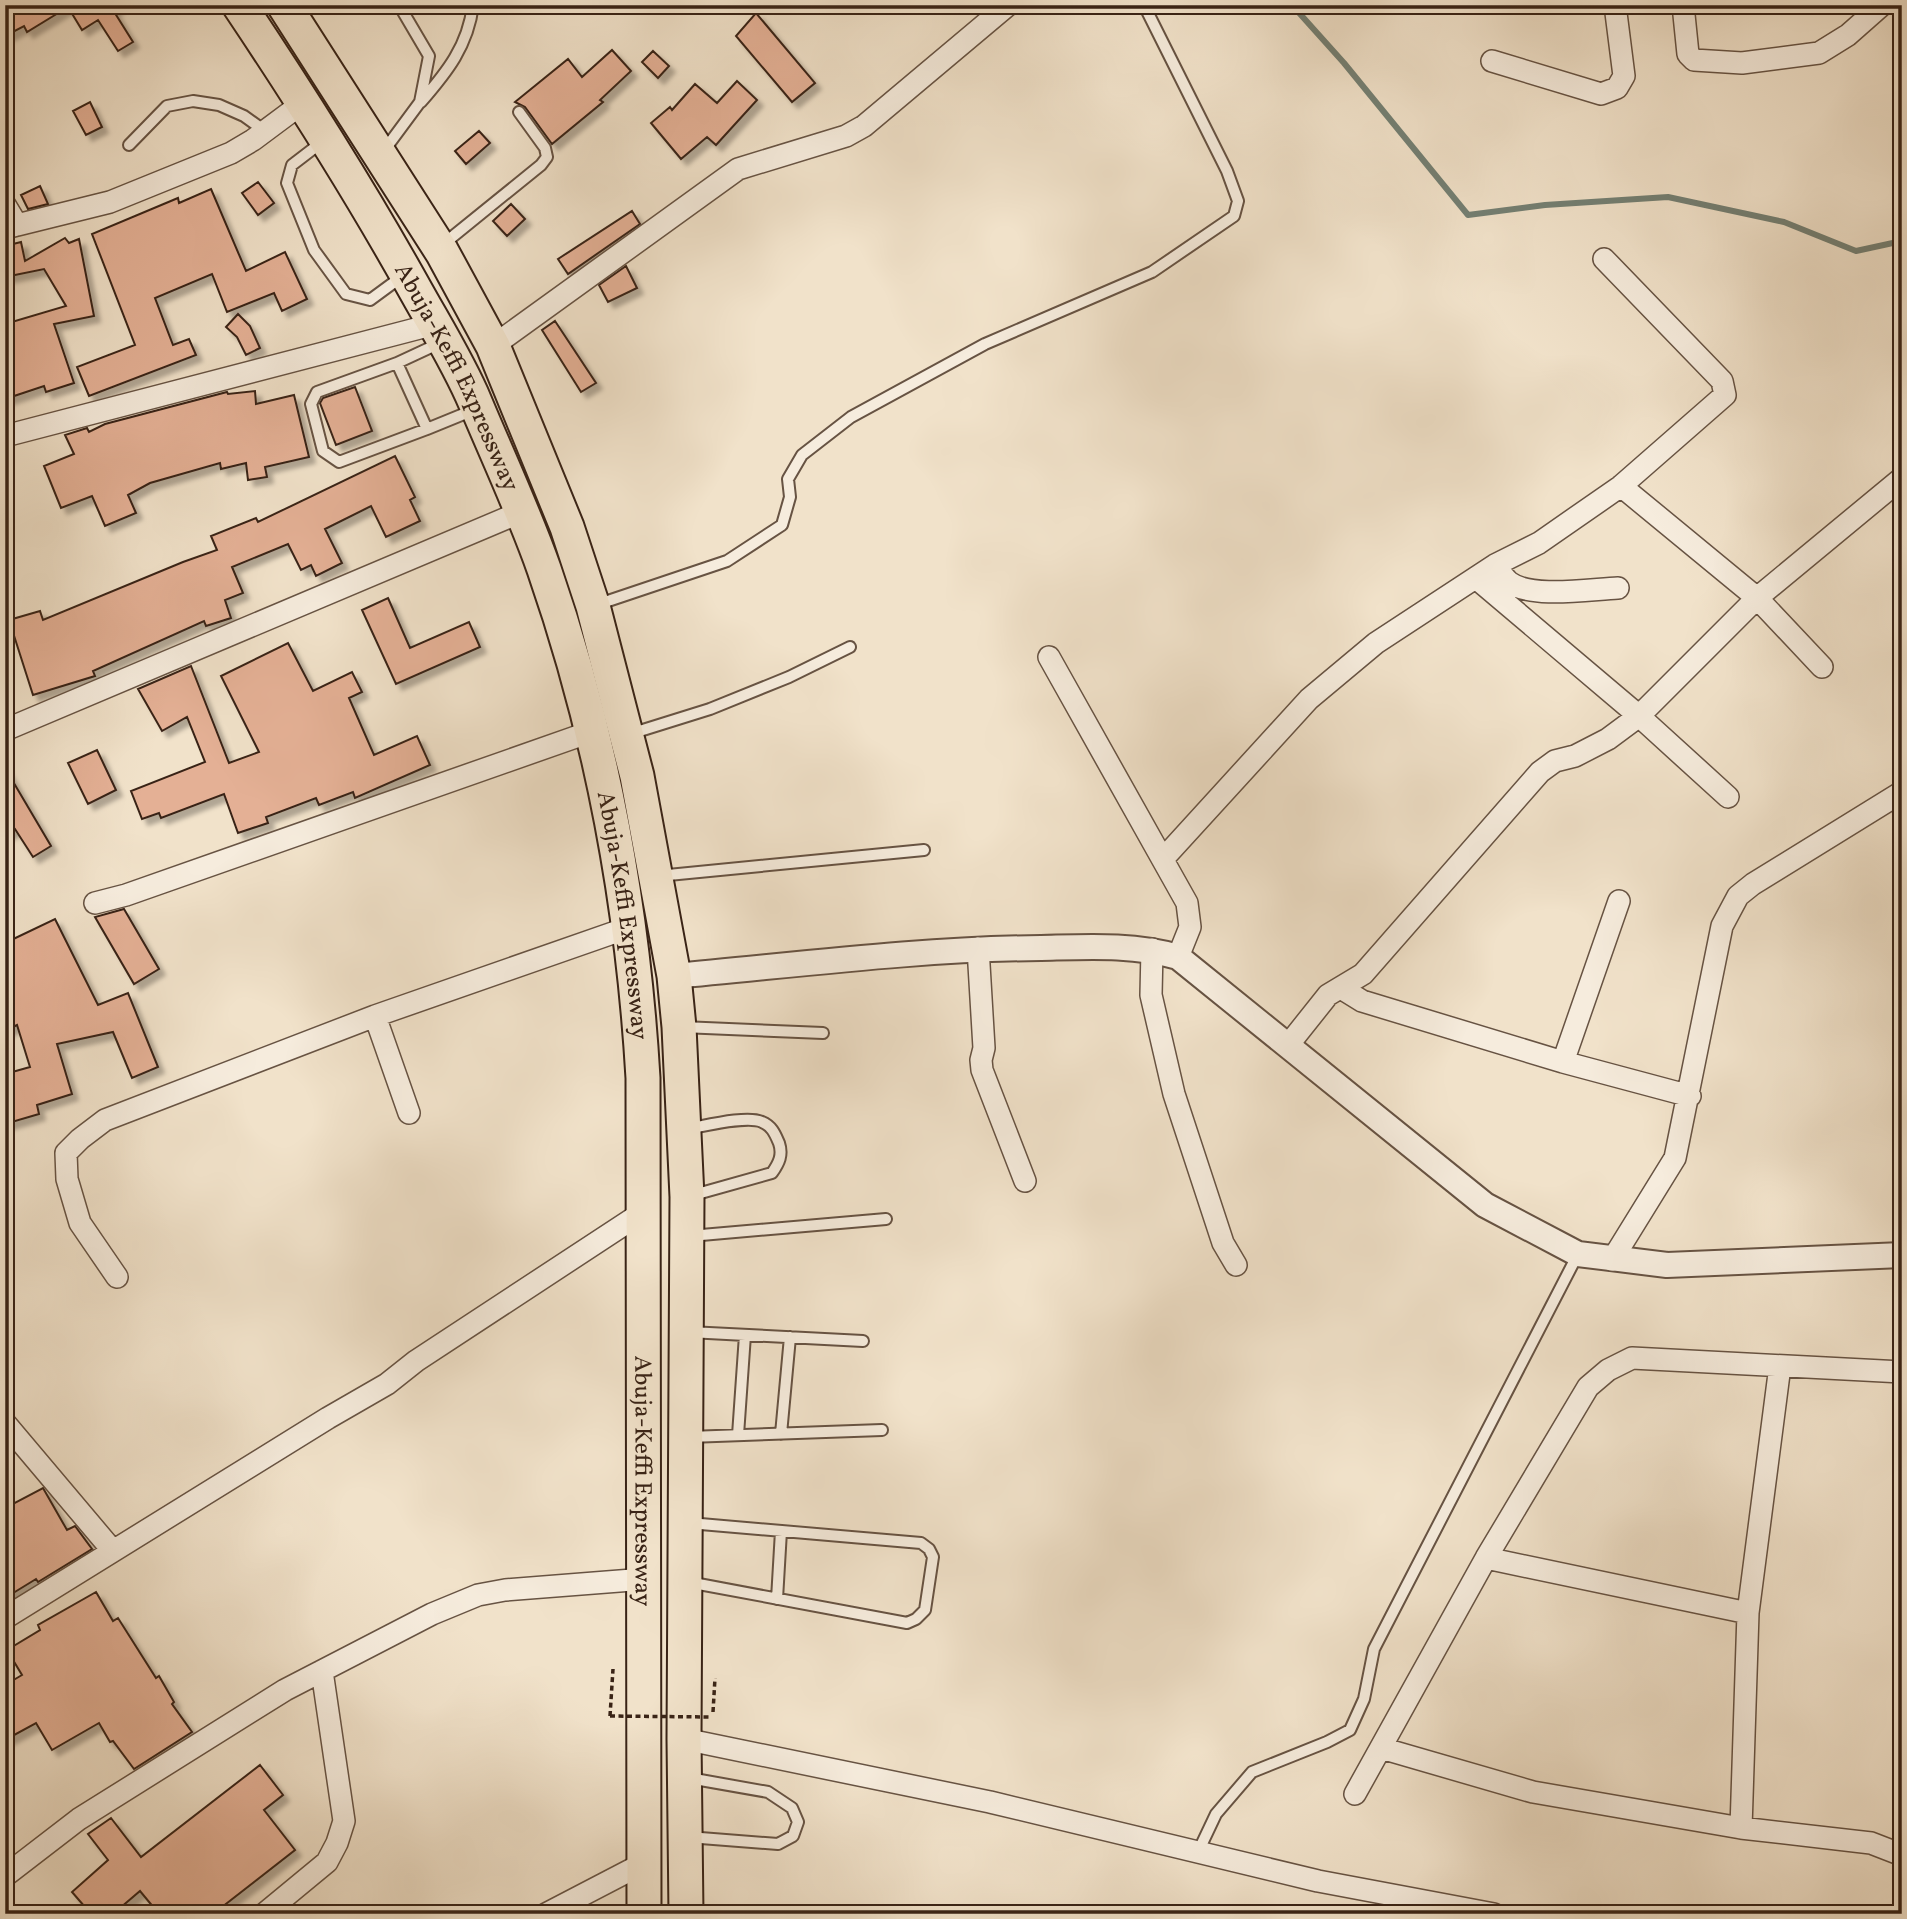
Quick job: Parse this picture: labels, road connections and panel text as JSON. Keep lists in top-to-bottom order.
{
  "streets": {
    "highway": ["Abuja-Keffi Expressway"]
  }
}
